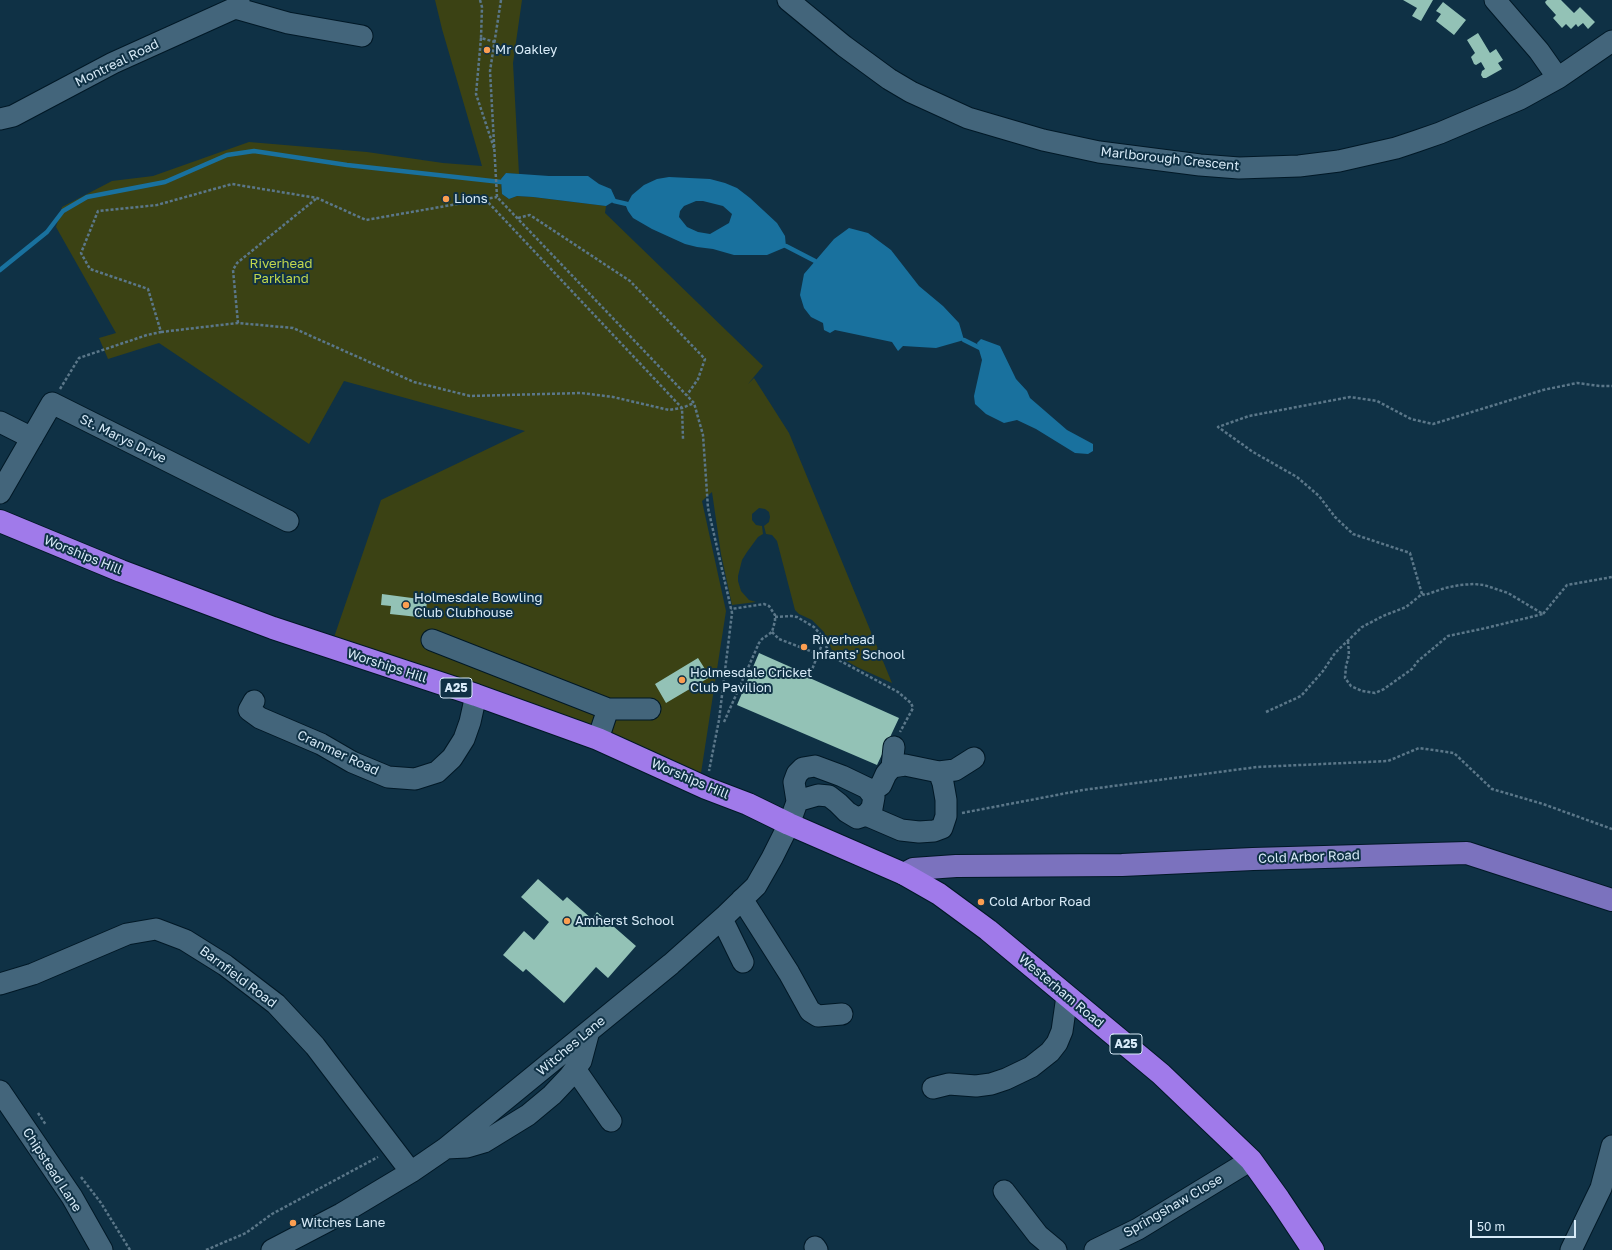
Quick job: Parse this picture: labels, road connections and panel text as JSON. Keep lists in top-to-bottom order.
{
  "streets": {
    "highway": ["Worships Hill", "A25", "Westerham Road"],
    "main road": ["Cold Arbor Road"],
    "street": [
      "Montreal Road",
      "Marlborough Crescent",
      "St. Marys Drive",
      "Cranmer Road",
      "Barnfield Road",
      "Witches Lane",
      "Chipstead Lane",
      "Springshaw Close"
    ]
  },
  "crossings": [
    ["Worships Hill", "Cranmer Road"],
    ["Worships Hill", "Cold Arbor Road"],
    ["Worships Hill", "Westerham Road"],
    ["Worships Hill", "Witches Lane"],
    ["Cold Arbor Road", "Westerham Road"],
    ["Barnfield Road", "Witches Lane"],
    ["Westerham Road", "Springshaw Close"]
  ],
  "parks": ["Riverhead Parkland"],
  "places": [
    "Mr Oakley",
    "Lions",
    "Holmesdale Bowling Club Clubhouse",
    "Riverhead Infants' School",
    "Holmesdale Cricket Club Pavilion",
    "Cold Arbor Road",
    "Amherst School",
    "Witches Lane"
  ],
  "scale_bar": "50 m"
}
